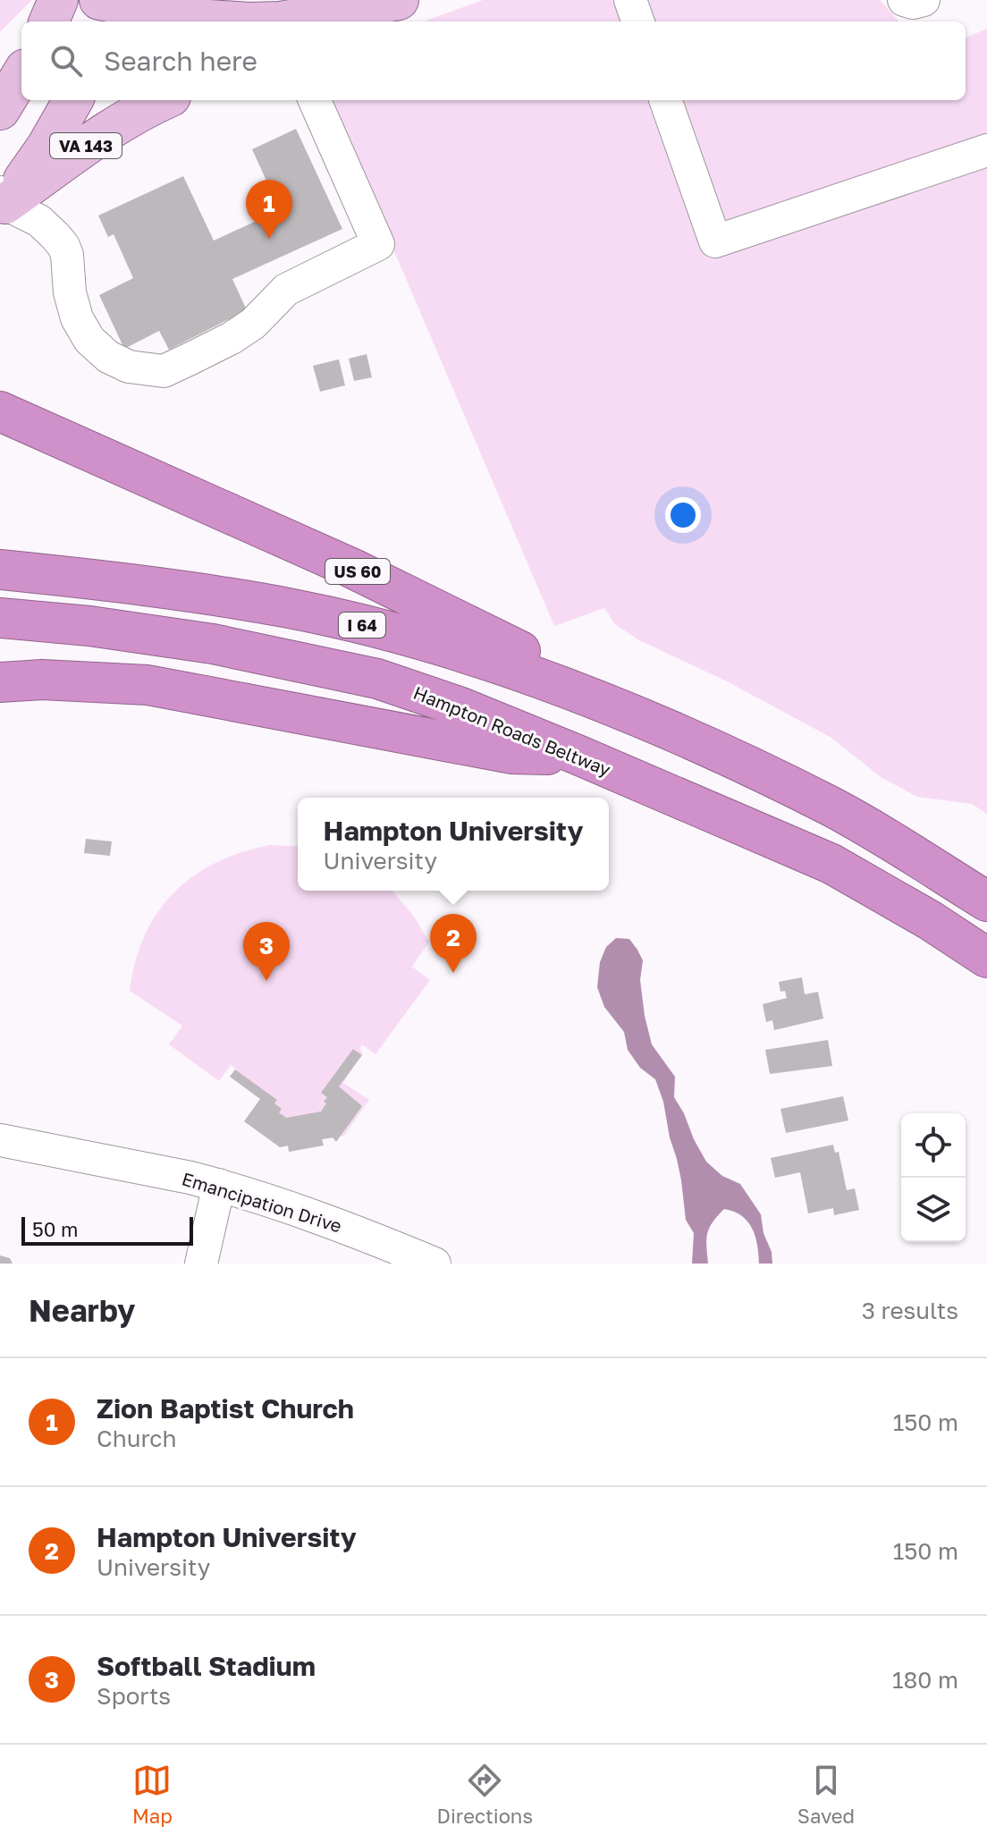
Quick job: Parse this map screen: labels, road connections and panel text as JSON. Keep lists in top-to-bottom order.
{
  "streets": {
    "highway": ["US 60", "I 64", "Hampton Roads Beltway"],
    "main road": ["VA 143"],
    "street": ["Emancipation Drive"]
  },
  "crossings": [
    ["US 60", "I 64"]
  ],
  "scale_bar": "50 m",
  "page": {
    "search": "Search here",
    "pins": ["1", "2", "3"],
    "popup": ["Hampton University", "University"],
    "scale": "50 m",
    "heading": ["Nearby", "3 results"],
    "list": [
      {
        "mark": "1",
        "name": "Zion Baptist Church",
        "note": "Church",
        "value": "150 m"
      },
      {
        "mark": "2",
        "name": "Hampton University",
        "note": "University",
        "value": "150 m"
      },
      {
        "mark": "3",
        "name": "Softball Stadium",
        "note": "Sports",
        "value": "180 m"
      }
    ],
    "nav": ["Map", "Directions", "Saved"]
  }
}
